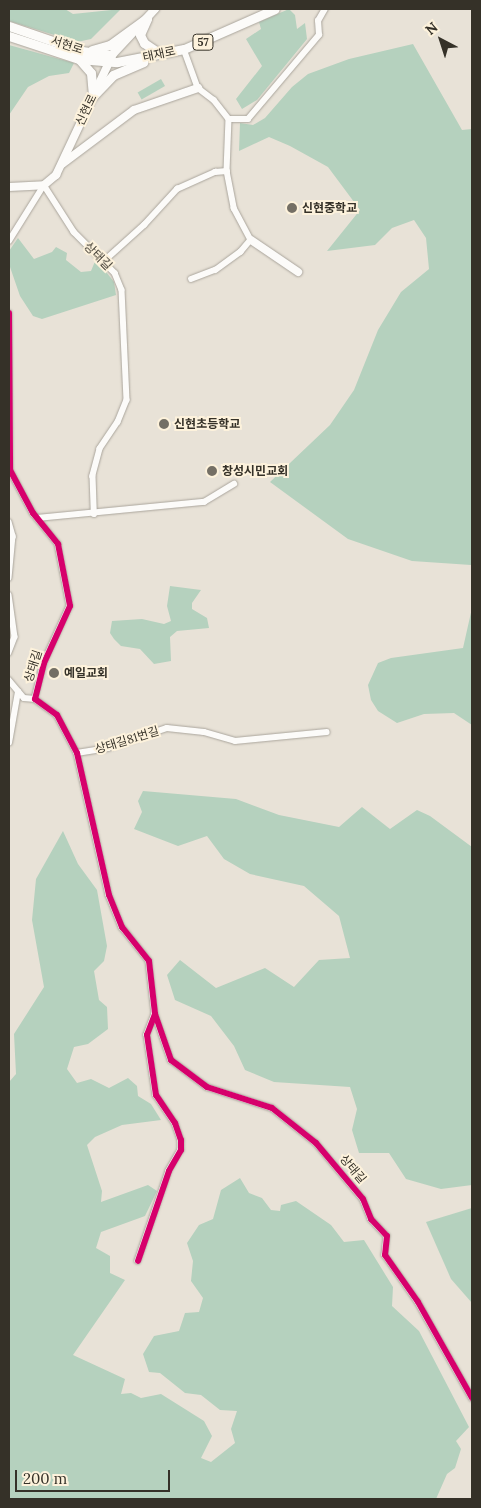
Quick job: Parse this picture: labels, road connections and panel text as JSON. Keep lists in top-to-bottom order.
{
  "streets": {
    "main road": [
      "57",
      "서현로",
      "태재로",
      "신현로"
    ],
    "street": ["상태길", "상태길81번길"]
  },
  "crossings": [
    ["서현로", "태재로"],
    ["서현로", "신현로"],
    ["신현로", "상태길"],
    ["상태길", "상태길81번길"]
  ],
  "places": [
    "신현중학교",
    "신현초등학교",
    "창성시민교회",
    "예일교회"
  ],
  "scale_bar": "200 m",
  "north": "top left"
}
